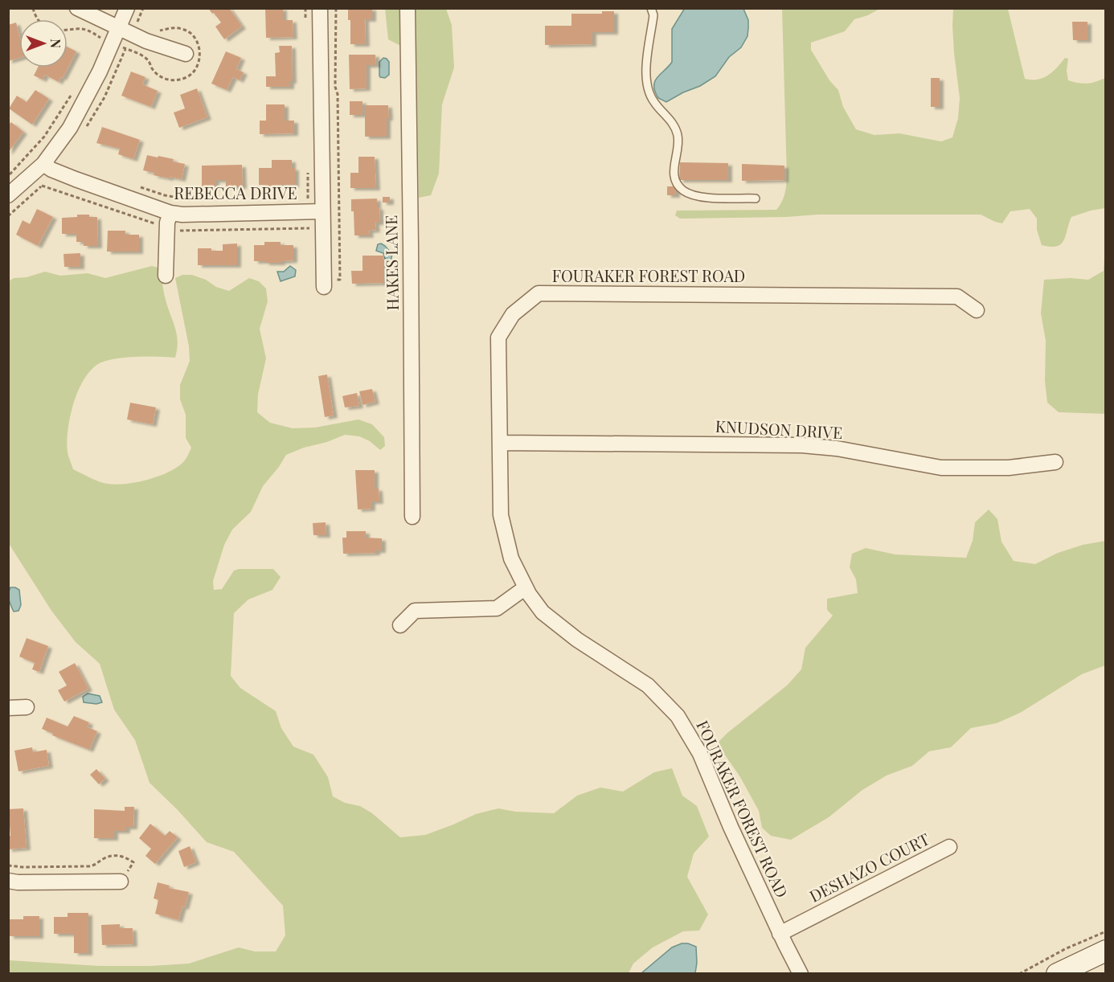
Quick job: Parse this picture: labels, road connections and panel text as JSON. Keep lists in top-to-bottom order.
{
  "streets": {
    "street": [
      "REBECCA DRIVE",
      "HAKES LANE",
      "FOURAKER FOREST ROAD",
      "KNUDSON DRIVE",
      "DESHAZO COURT"
    ]
  },
  "crossings": [
    ["FOURAKER FOREST ROAD", "KNUDSON DRIVE"],
    ["FOURAKER FOREST ROAD", "DESHAZO COURT"]
  ],
  "north": "right"
}
